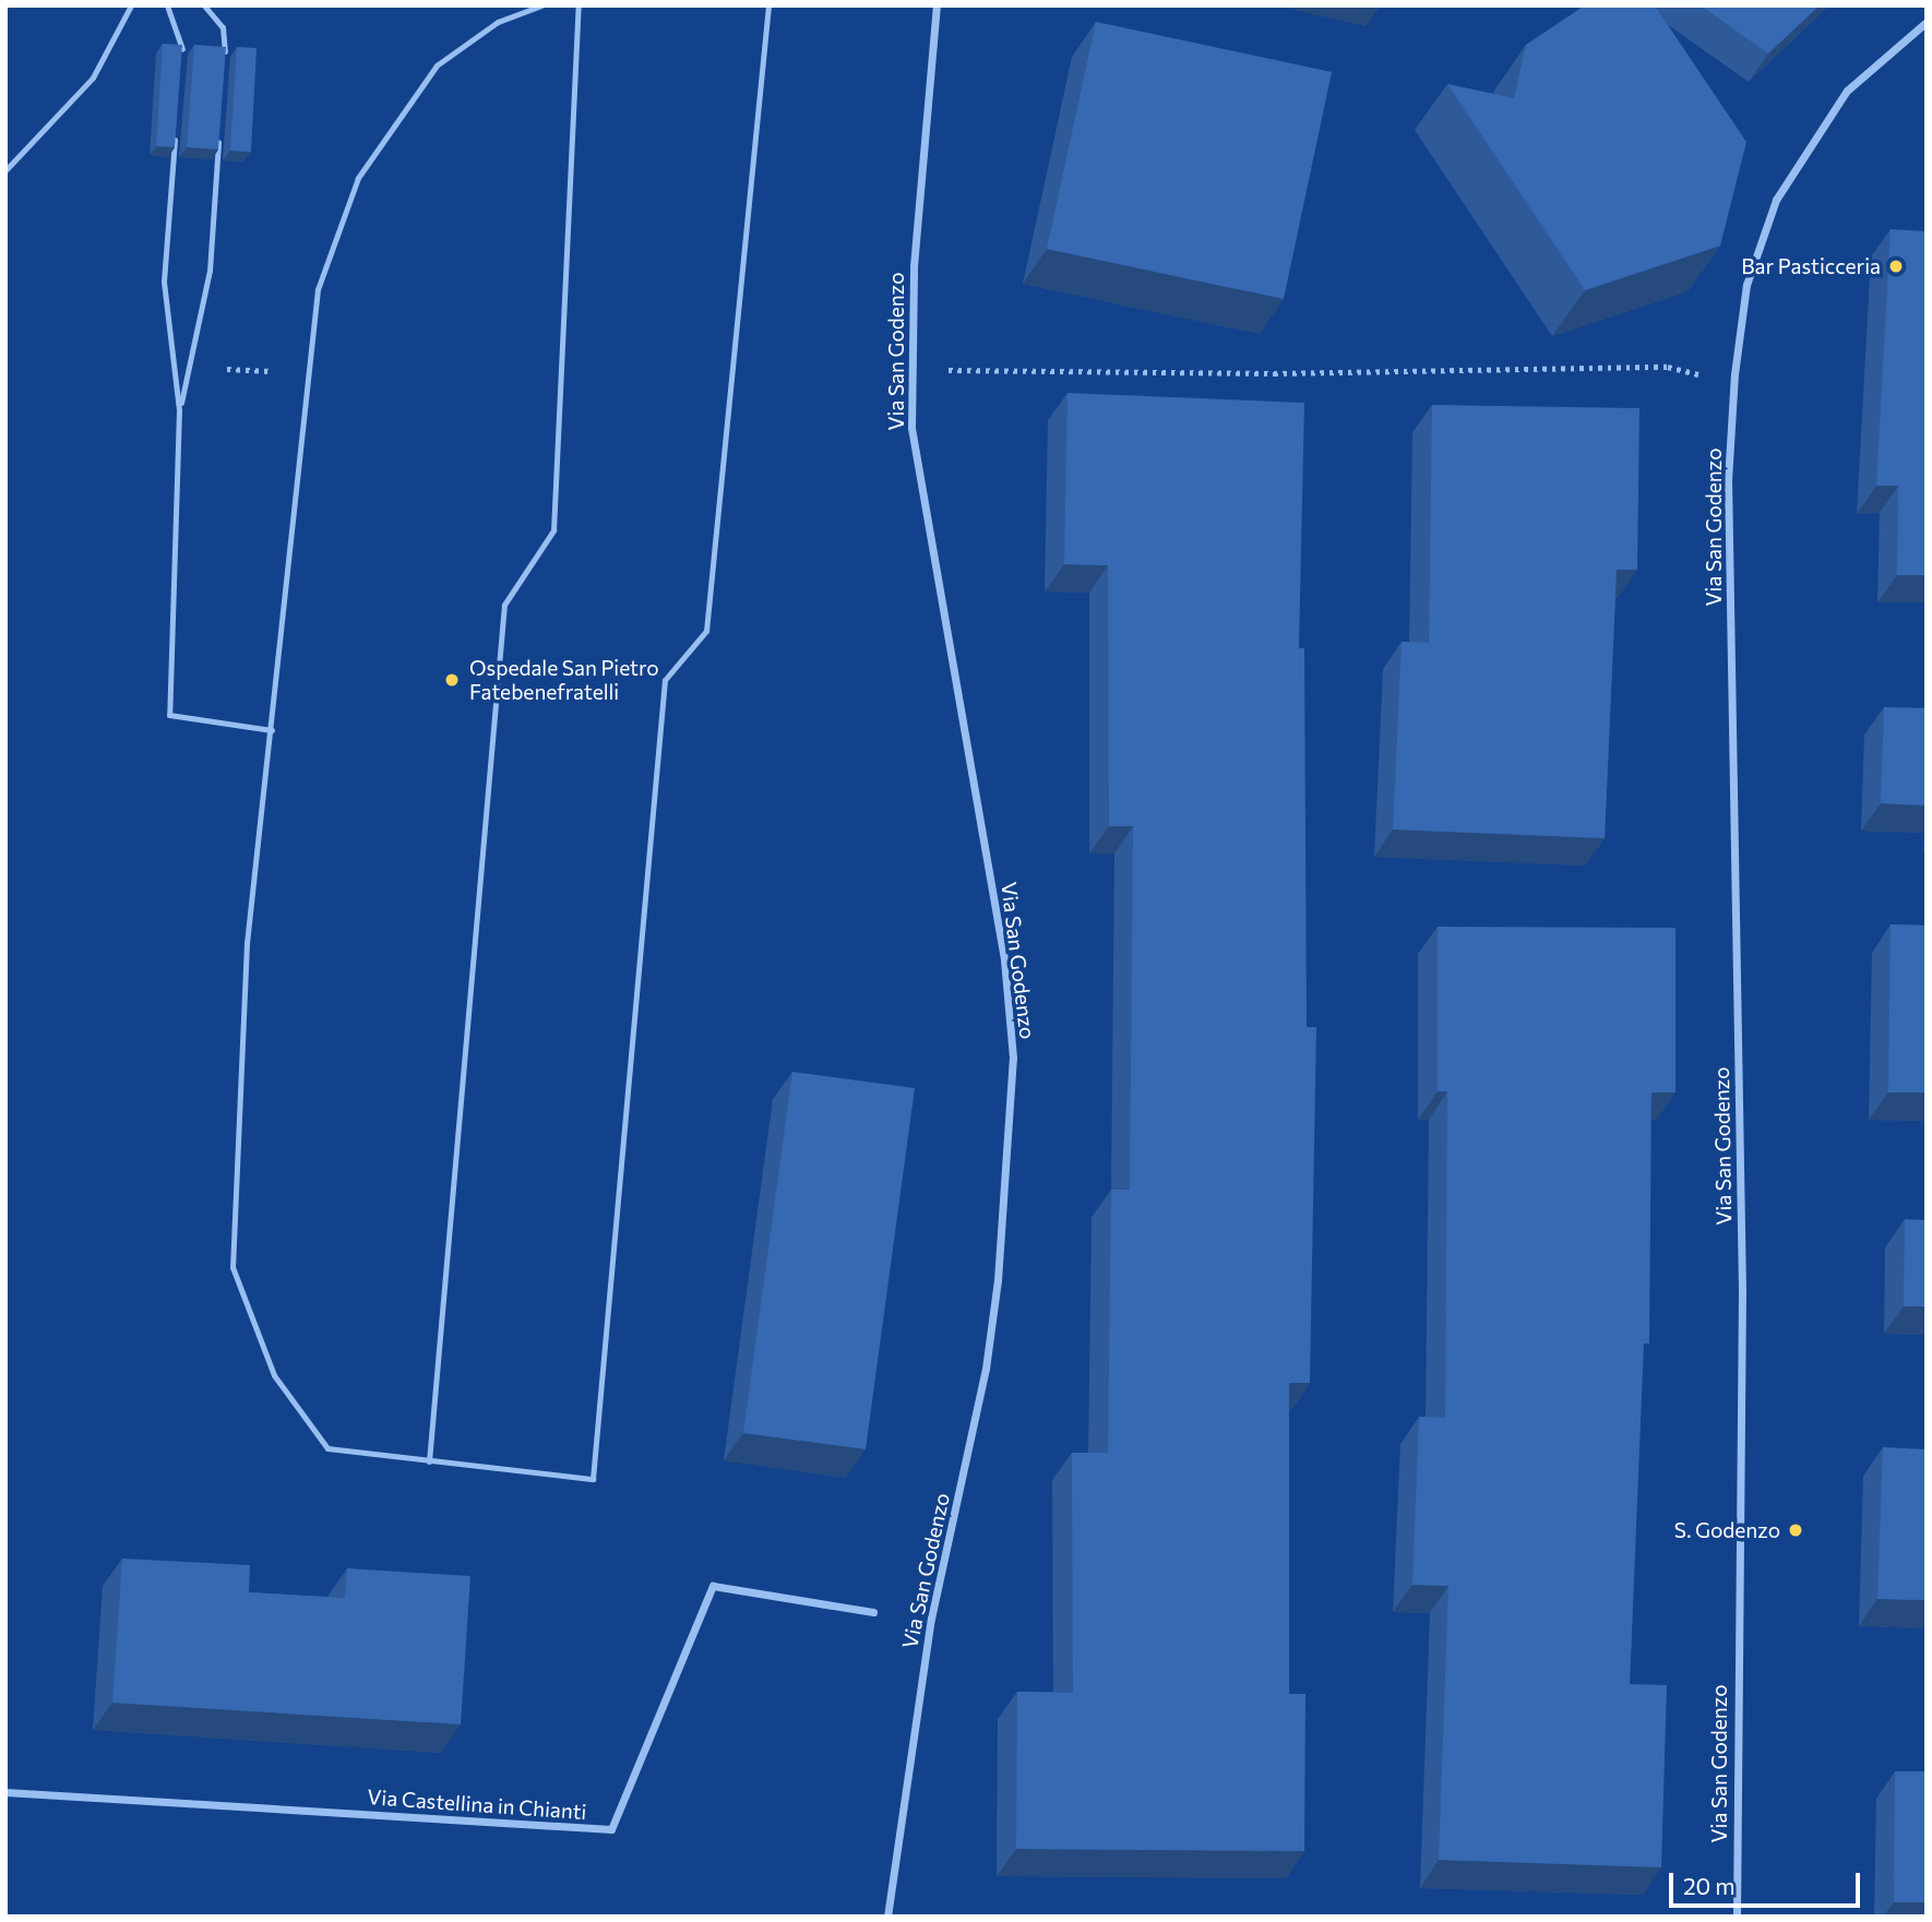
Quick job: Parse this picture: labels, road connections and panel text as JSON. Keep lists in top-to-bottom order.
{
  "streets": {
    "street": ["Via San Godenzo", "Via Castellina in Chianti"]
  },
  "places": ["Bar Pasticceria", "Ospedale San Pietro Fatebenefratelli", "S. Godenzo"],
  "scale_bar": "20 m"
}
